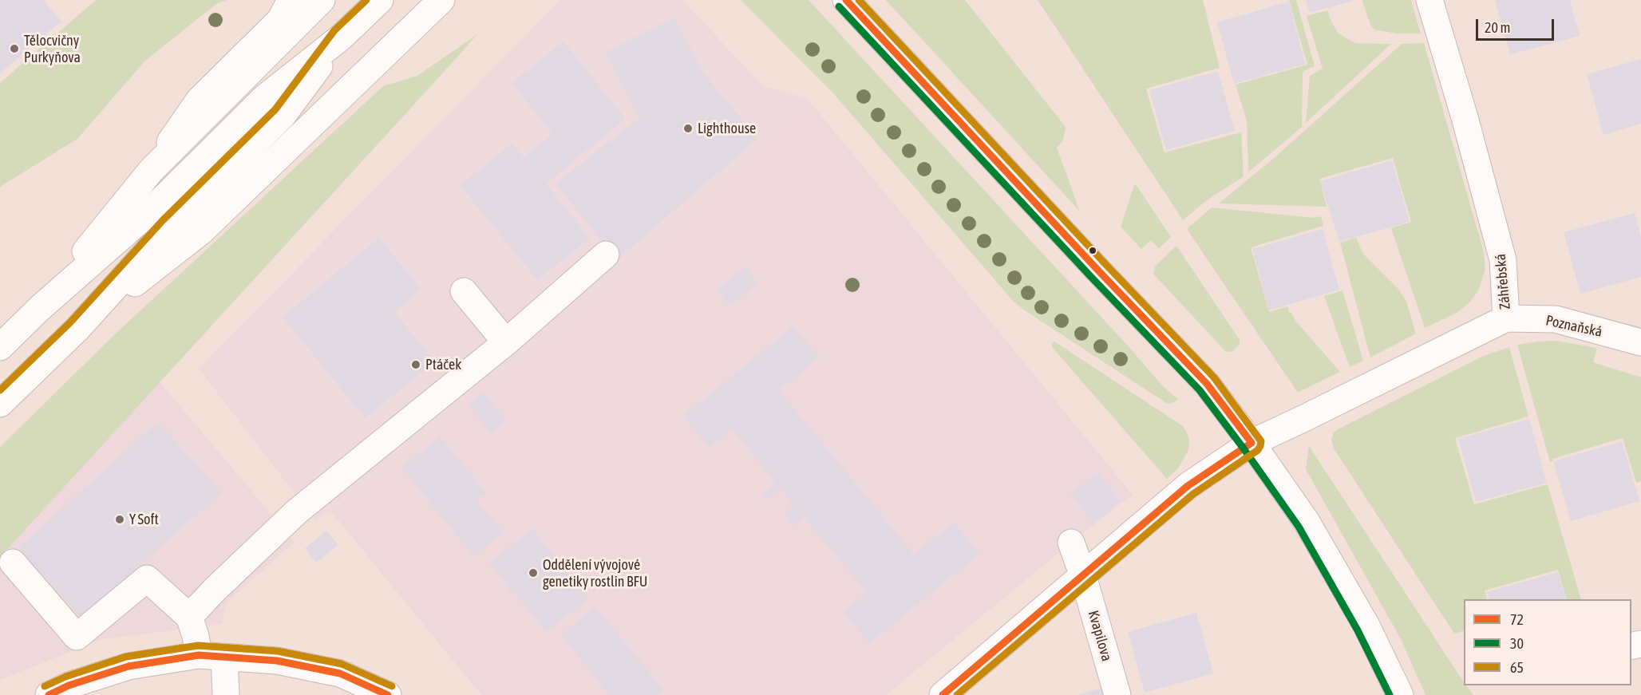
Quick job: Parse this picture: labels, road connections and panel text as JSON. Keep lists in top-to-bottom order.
{
  "streets": {
    "main road": ["Záhřebská", "Poznaňská", "Kvapilova"]
  },
  "crossings": [
    ["Záhřebská", "Poznaňská"],
    ["Záhřebská", "Kvapilova"]
  ],
  "places": [
    "Tělocvičny Purkyňova",
    "Lighthouse",
    "Ptáček",
    "Y Soft",
    "Oddělení vývojové genetiky rostlin BFU"
  ],
  "lines": ["transit line 72", "transit line 65", "transit line 30"],
  "legend": ["72", "30", "65"],
  "scale_bar": "20 m"
}
